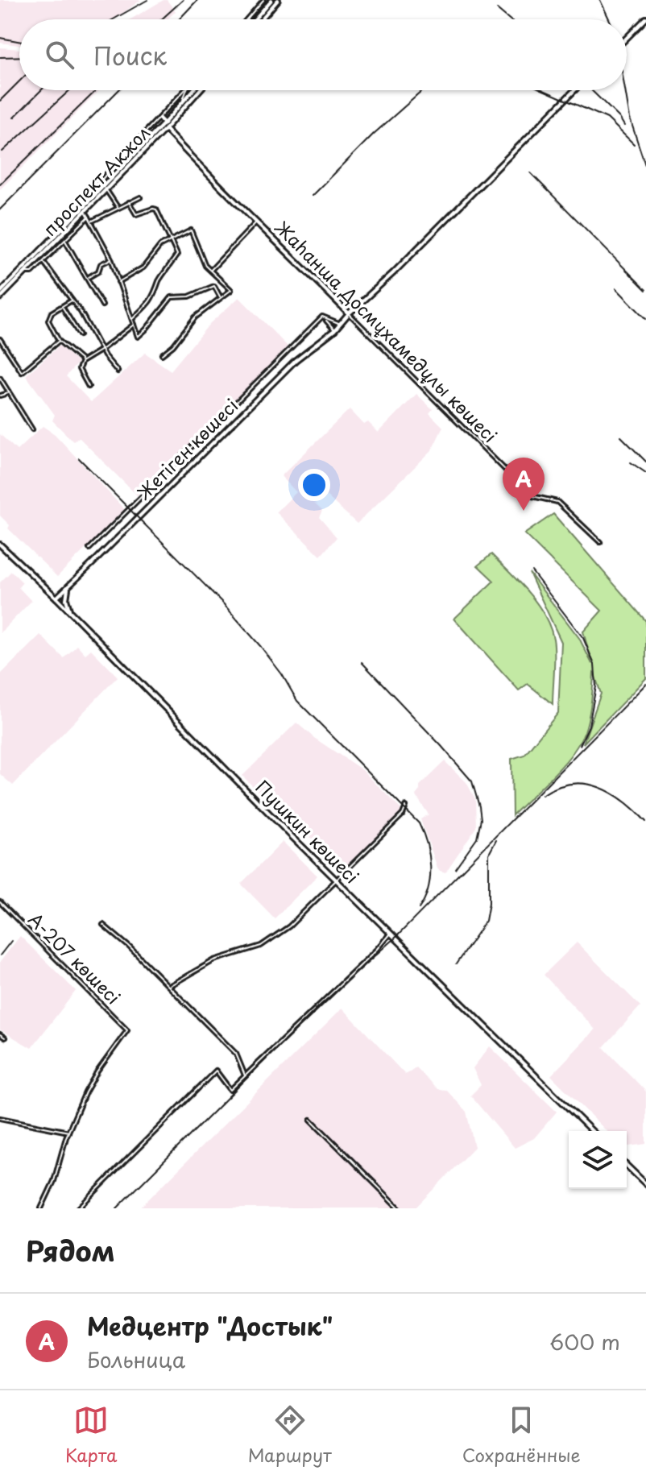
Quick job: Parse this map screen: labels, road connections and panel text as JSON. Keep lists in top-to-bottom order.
{
  "streets": {
    "main road": [
      "проспект Акжол",
      "Жаһанша Досмұхамедұлы көшесі",
      "Жетіген көшесі",
      "Пушкин көшесі"
    ],
    "street": ["А-207 көшесі"]
  },
  "crossings": [
    ["проспект Акжол", "Жаһанша Досмұхамедұлы көшесі"],
    ["Жаһанша Досмұхамедұлы көшесі", "Жетіген көшесі"],
    ["Жетіген көшесі", "Пушкин көшесі"]
  ],
  "page": {
    "search": "Поиск",
    "pins": "A",
    "heading": "Рядом",
    "list": [
      {
        "mark": "A",
        "name": "Медцентр \"Достык\"",
        "note": "Больница",
        "value": "600 m"
      }
    ],
    "nav": ["Карта", "Маршрут", "Сохранённые"]
  }
}
